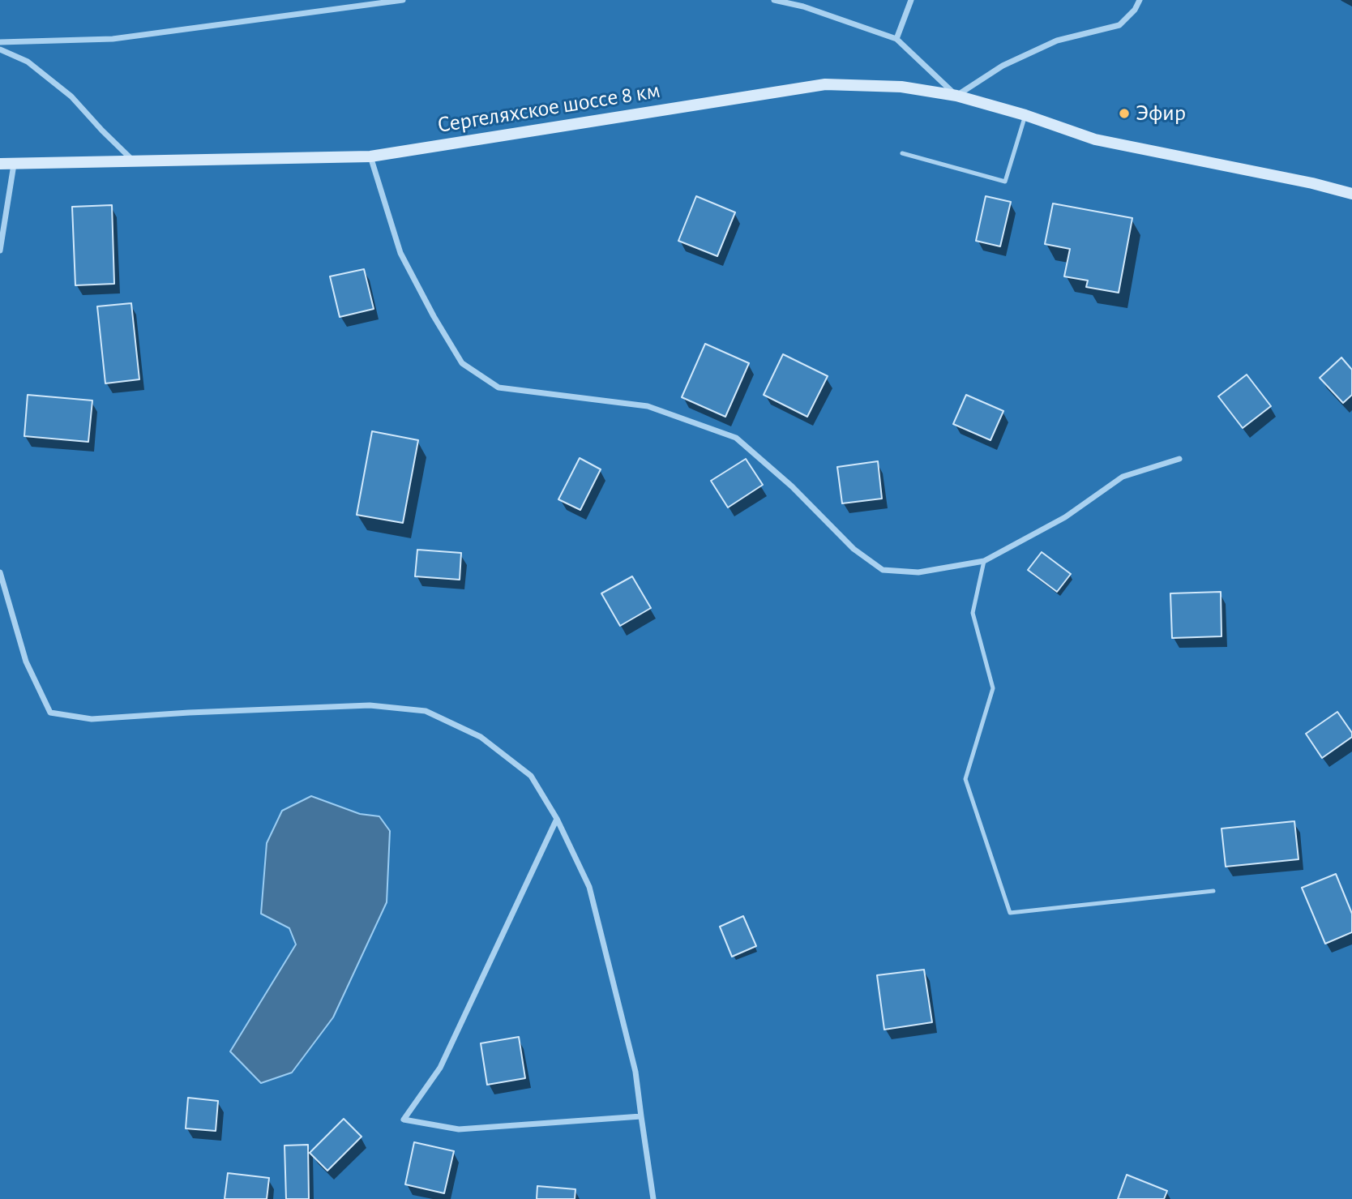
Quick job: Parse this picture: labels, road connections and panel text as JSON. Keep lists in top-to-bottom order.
{
  "streets": {
    "main road": ["Сергеляхское шоссе 8 км"]
  },
  "places": ["Эфир"]
}
